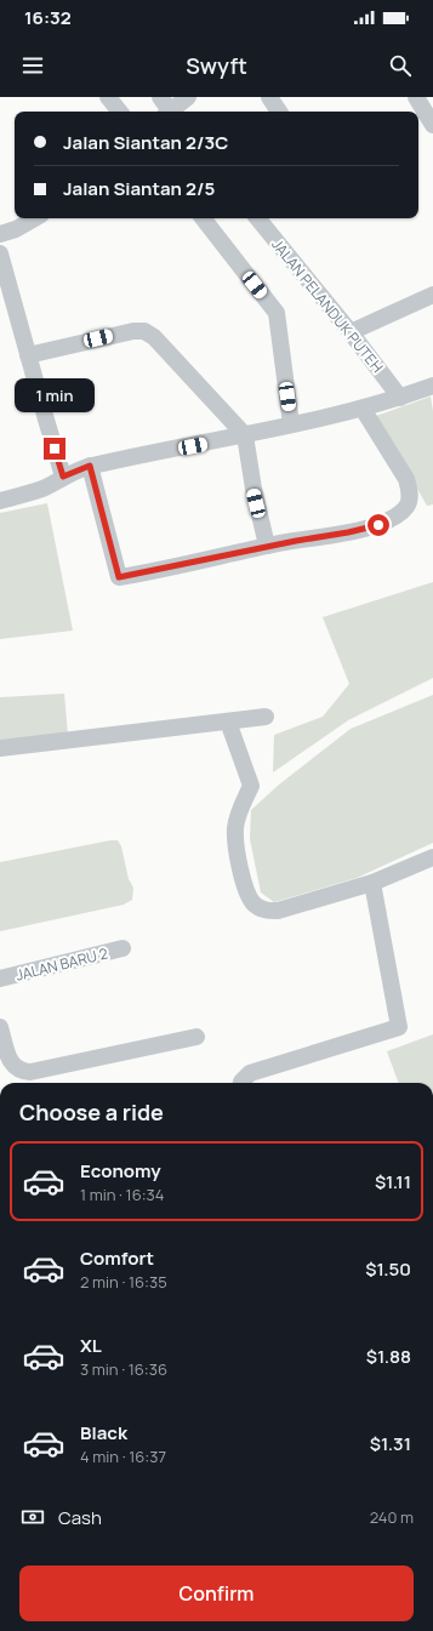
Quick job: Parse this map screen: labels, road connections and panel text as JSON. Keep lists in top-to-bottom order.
{
  "streets": {
    "street": ["JALAN PELANDUK PUTEH", "JALAN BARU 2"]
  },
  "page": {
    "status": "16:32",
    "header": "Swyft",
    "banner": ["Jalan Siantan 2/3C", "Jalan Siantan 2/5"],
    "bubble": "1 min",
    "heading": "Choose a ride",
    "list": [
      {
        "name": "Economy",
        "note": "1 min · 16:34",
        "value": "$1.11"
      },
      {
        "name": "Comfort",
        "note": "2 min · 16:35",
        "value": "$1.50"
      },
      {
        "name": "XL",
        "note": "3 min · 16:36",
        "value": "$1.88"
      },
      {
        "name": "Black",
        "note": "4 min · 16:37",
        "value": "$1.31"
      }
    ],
    "pay": ["Cash", "240 m"],
    "buttons": "Confirm"
  }
}
